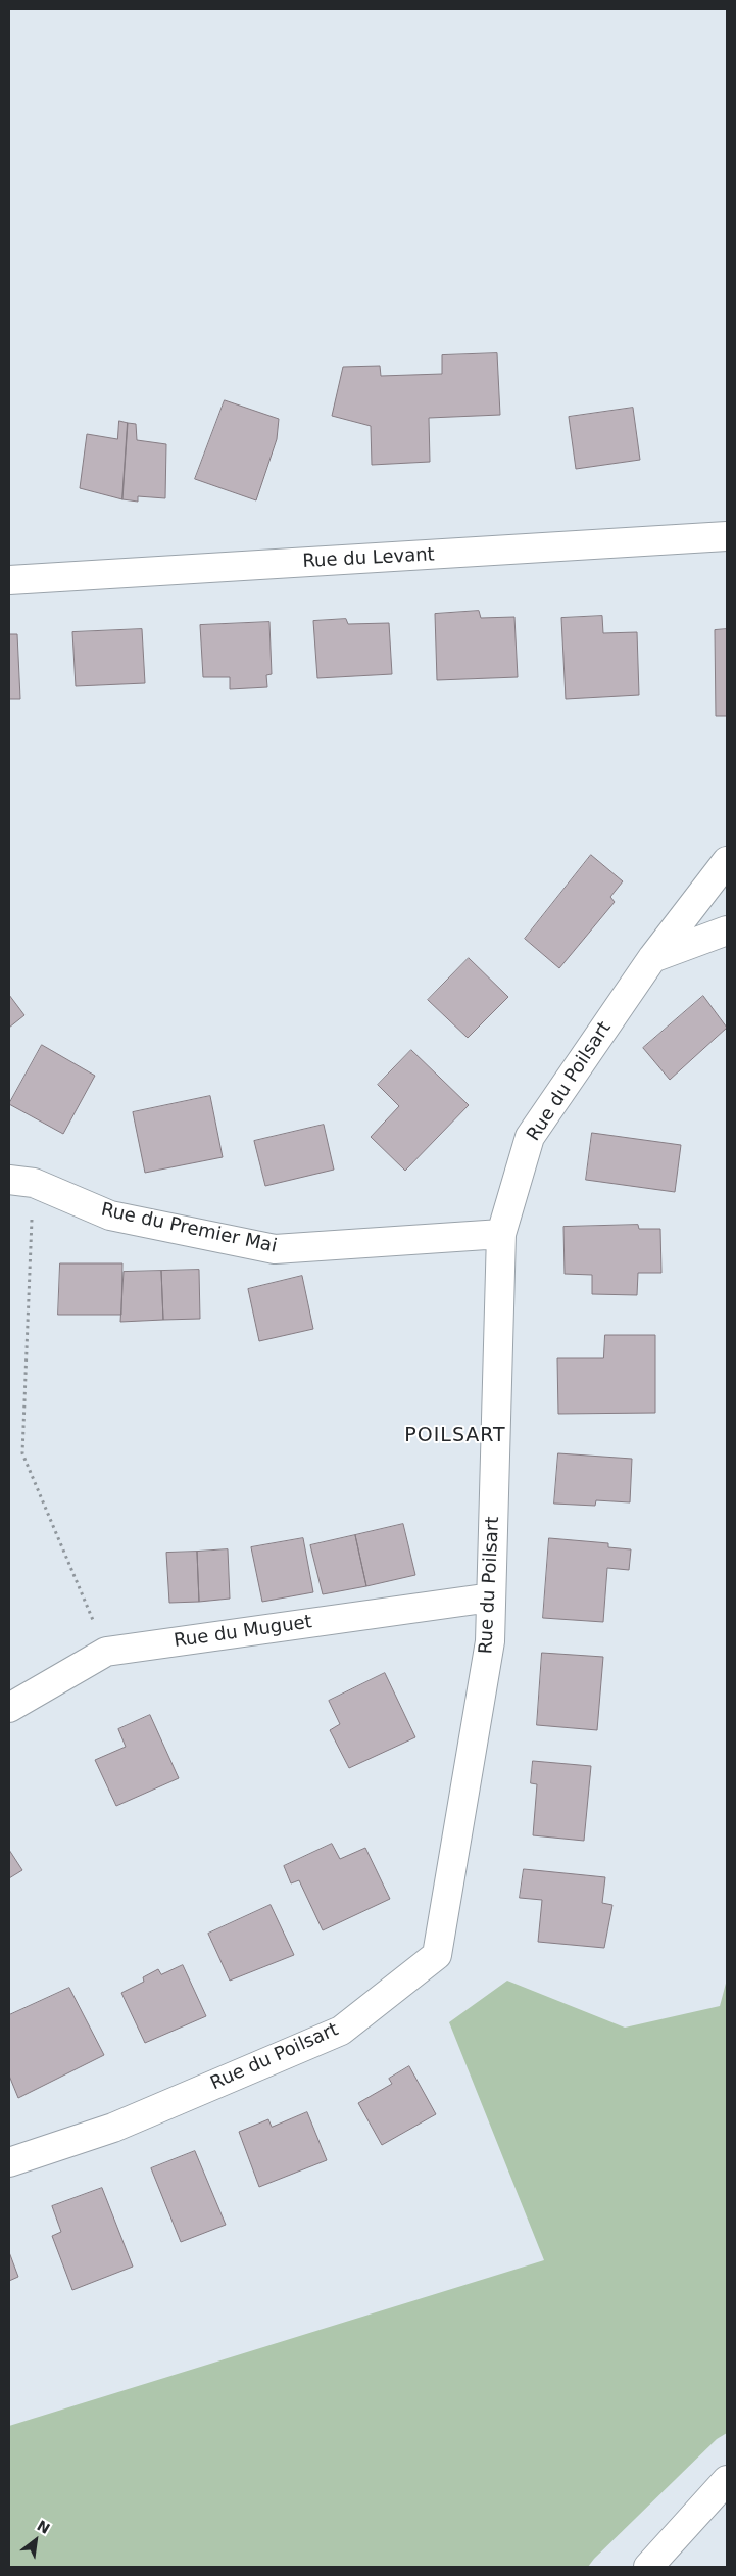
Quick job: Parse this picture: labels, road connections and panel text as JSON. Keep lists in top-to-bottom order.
{
  "streets": {
    "street": [
      "Rue du Levant",
      "Rue du Poilsart",
      "Rue du Premier Mai",
      "Rue du Muguet"
    ]
  },
  "crossings": [
    ["Rue du Poilsart", "Rue du Premier Mai"],
    ["Rue du Poilsart", "Rue du Muguet"]
  ],
  "districts": ["POILSART"],
  "north": "top right"
}
